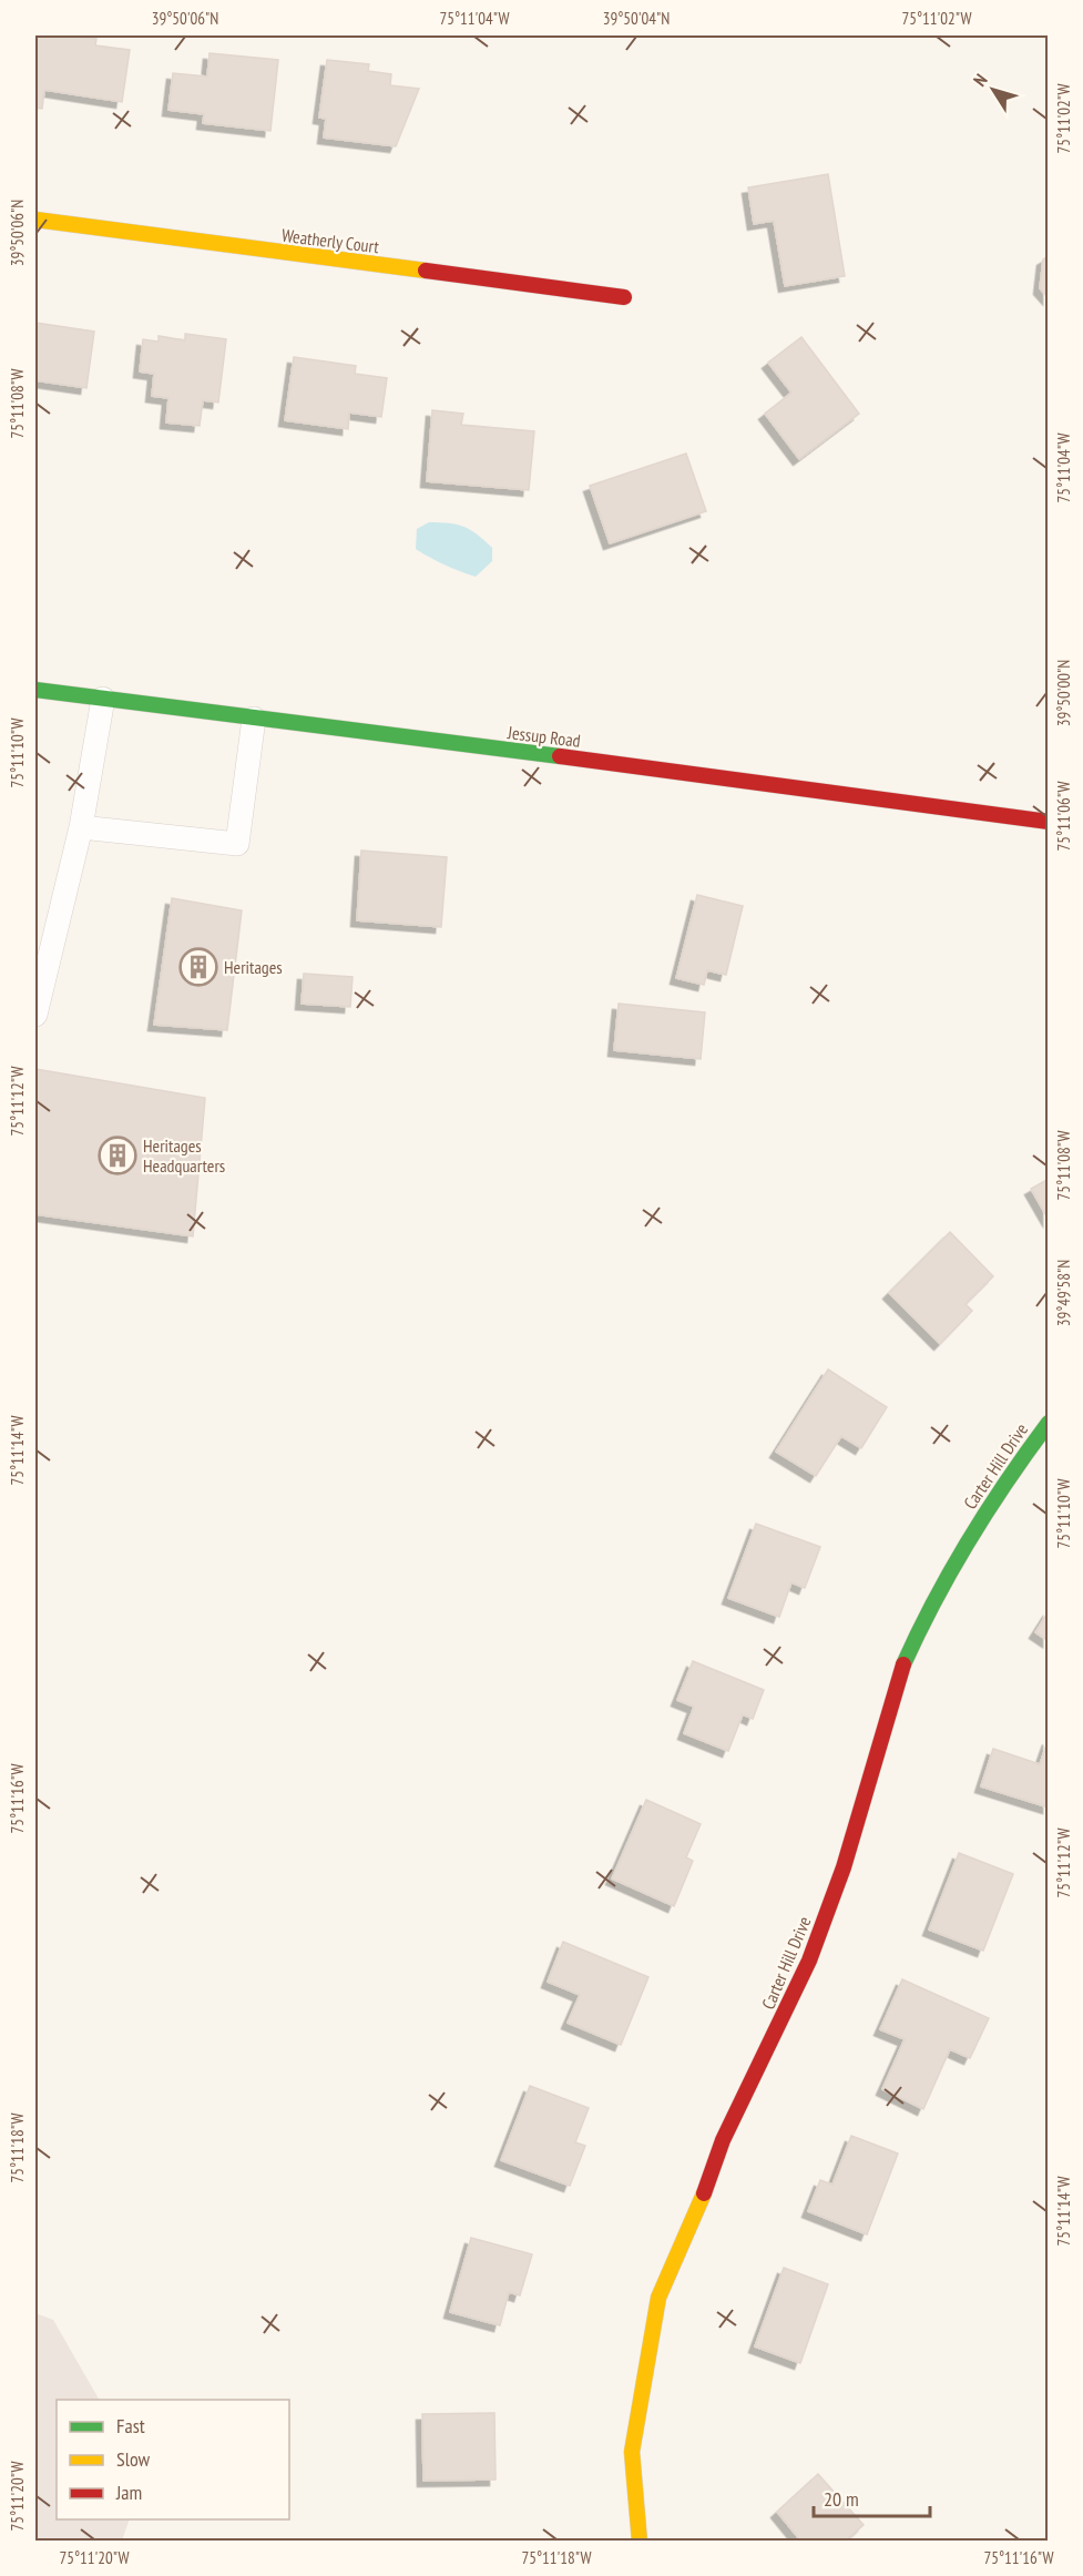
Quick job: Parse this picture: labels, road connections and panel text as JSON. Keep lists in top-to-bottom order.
{
  "streets": {
    "street": ["Weatherly Court", "Jessup Road", "Carter Hill Drive"]
  },
  "places": {
    "building": ["Heritages", "Heritages Headquarters"]
  },
  "legend": ["Fast", "Slow", "Jam"],
  "scale_bar": "20 m",
  "north": "top left",
  "coordinates": [
    "39°50'06\"N",
    "75°11'04\"W",
    "39°50'04\"N",
    "75°11'02\"W",
    "75°11'08\"W",
    "39°50'00\"N",
    "75°11'10\"W",
    "75°11'06\"W",
    "75°11'12\"W",
    "39°49'58\"N",
    "75°11'14\"W",
    "75°11'16\"W",
    "75°11'18\"W",
    "75°11'20\"W"
  ]
}
